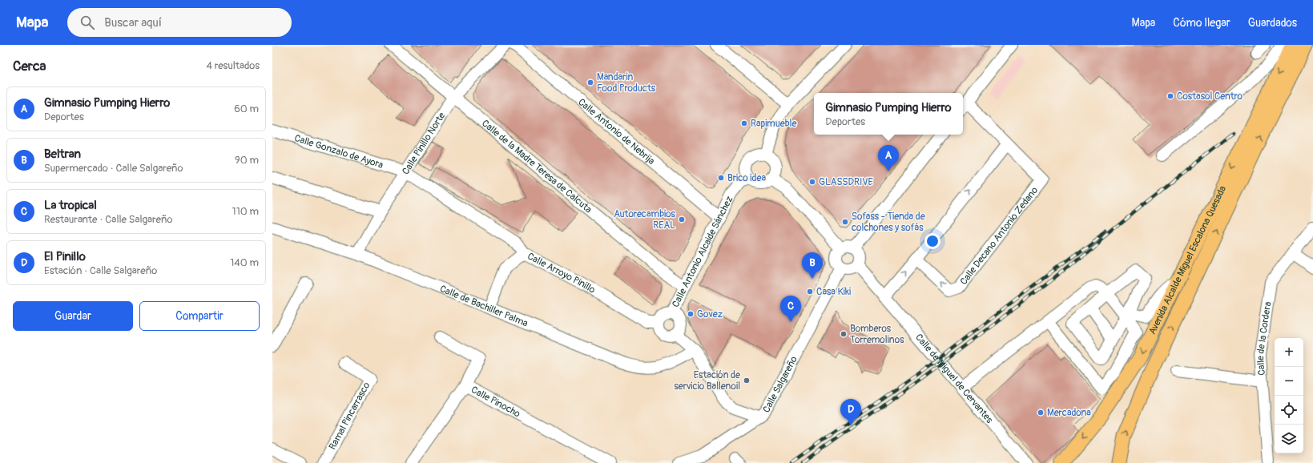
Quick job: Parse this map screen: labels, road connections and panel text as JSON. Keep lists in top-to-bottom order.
{
  "streets": {
    "main road": ["Avenida Alcalde Miguel Escalona Quesada"],
    "street": [
      "Calle Antonio de Nebrija",
      "Calle Pinillo Norte",
      "Calle Gonzalo de Ayora",
      "Calle de la Madre Teresa de Calcuta",
      "Calle Decano Antonio Zedano",
      "Calle Antonio Alcaide Sánchez",
      "Calle Arroyo Pinillo",
      "Calle de Bachiller Palma",
      "Calle de la Cordera",
      "Calle de Miguel de Cervantes",
      "Calle Salgareño",
      "Calle Pinocho",
      "Ramal Pincarrasco"
    ]
  },
  "crossings": [
    ["Calle Antonio de Nebrija", "Calle Antonio Alcaide Sánchez"],
    ["Calle Pinillo Norte", "Calle Gonzalo de Ayora"],
    ["Calle Pinillo Norte", "Calle de la Madre Teresa de Calcuta"],
    ["Calle Pinillo Norte", "Calle Arroyo Pinillo"],
    ["Calle Pinillo Norte", "Calle de Bachiller Palma"],
    ["Calle Gonzalo de Ayora", "Calle Arroyo Pinillo"],
    ["Calle de la Madre Teresa de Calcuta", "Calle Antonio Alcaide Sánchez"],
    ["Calle Antonio Alcaide Sánchez", "Calle Arroyo Pinillo"],
    ["Calle de Miguel de Cervantes", "Calle Salgareño"]
  ],
  "places": [
    "Mandarin Food Products",
    "Costasol Centro",
    "Rapimueble",
    "Brico idea",
    "GLASSDRIVE",
    "Autorecambios REAL",
    "Sofass - Tienda de colchones y sofás",
    "Casa Kiki",
    "Govez",
    "Bomberos Torremolinos",
    "Estación de servicio Ballenoil",
    "Mercadona"
  ],
  "page": {
    "header": "Mapa",
    "search": "Buscar aquí",
    "nav": ["Mapa", "Cómo llegar", "Guardados"],
    "heading": ["Cerca", "4 resultados"],
    "list": [
      {
        "mark": "A",
        "name": "Gimnasio Pumping Hierro",
        "note": "Deportes",
        "value": "60 m"
      },
      {
        "mark": "B",
        "name": "Beltran",
        "note": "Supermercado · Calle Salgareño",
        "value": "90 m"
      },
      {
        "mark": "C",
        "name": "La tropical",
        "note": "Restaurante · Calle Salgareño",
        "value": "110 m"
      },
      {
        "mark": "D",
        "name": "El Pinillo",
        "note": "Estación · Calle Salgareño",
        "value": "140 m"
      }
    ],
    "popup": ["Gimnasio Pumping Hierro", "Deportes"],
    "pins": [
      "A",
      "B",
      "C",
      "D"
    ],
    "buttons": ["Guardar", "Compartir"],
    "map_buttons": ["+", "−"]
  }
}
